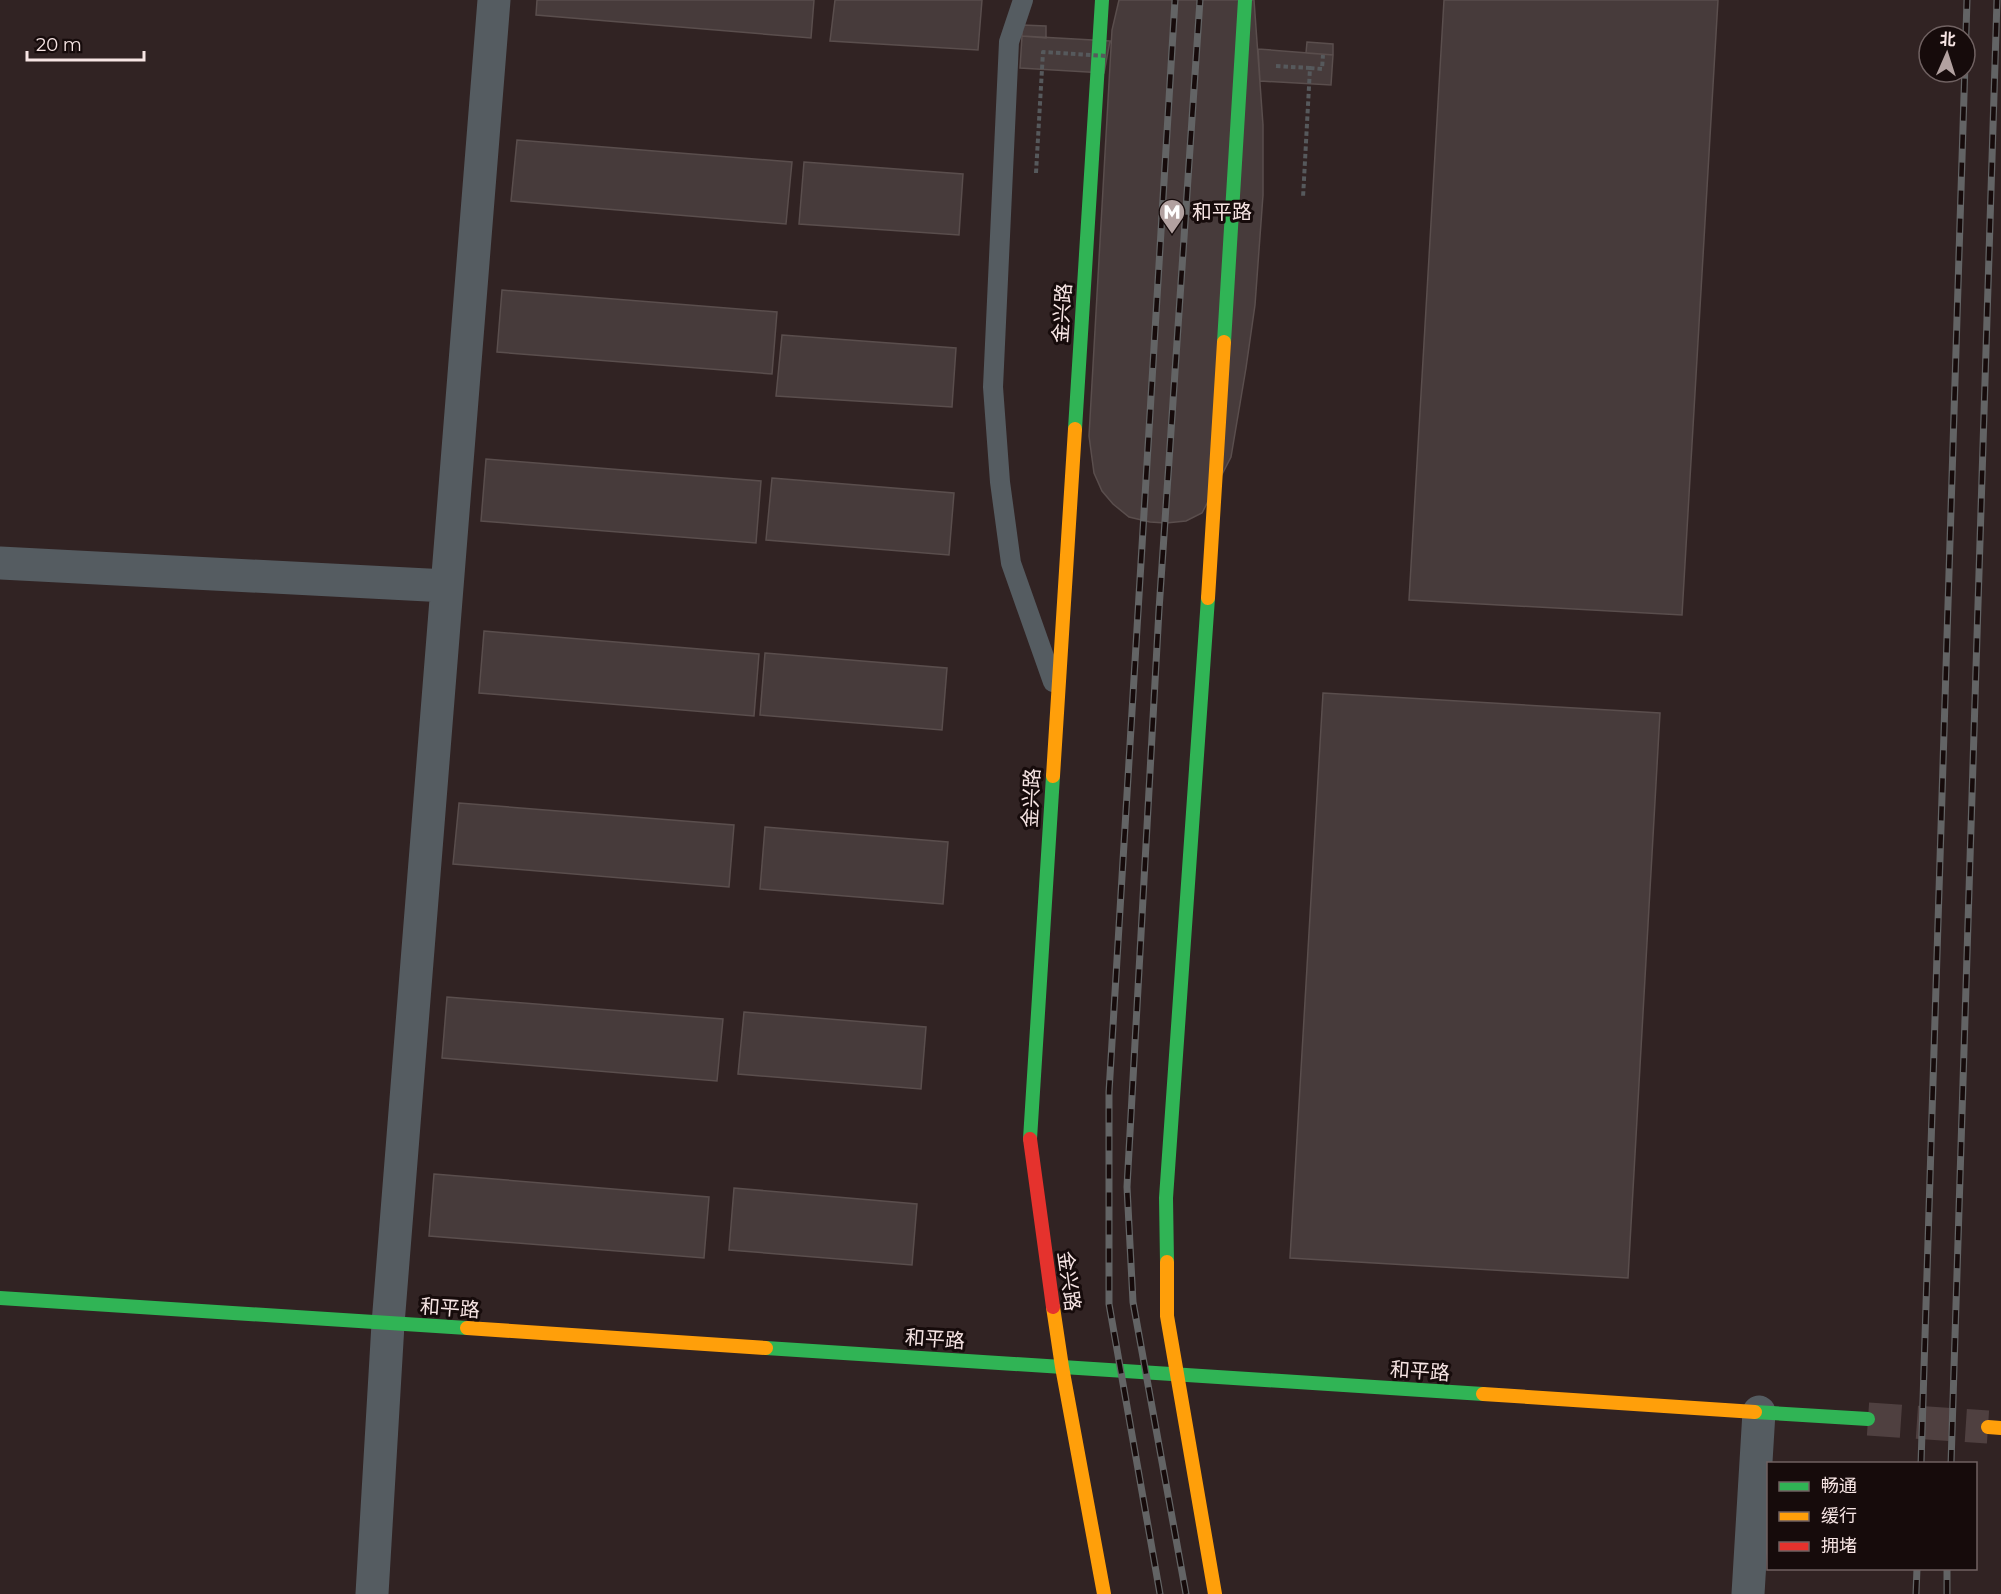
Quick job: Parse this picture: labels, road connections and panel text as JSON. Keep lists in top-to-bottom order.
{
  "streets": {
    "main road": ["金兴路", "和平路"]
  },
  "crossings": [
    ["金兴路", "和平路"]
  ],
  "places": {
    "metro station": ["和平路"]
  },
  "legend": ["畅通", "缓行", "拥堵"],
  "scale_bar": "20 m",
  "north": "top"
}
